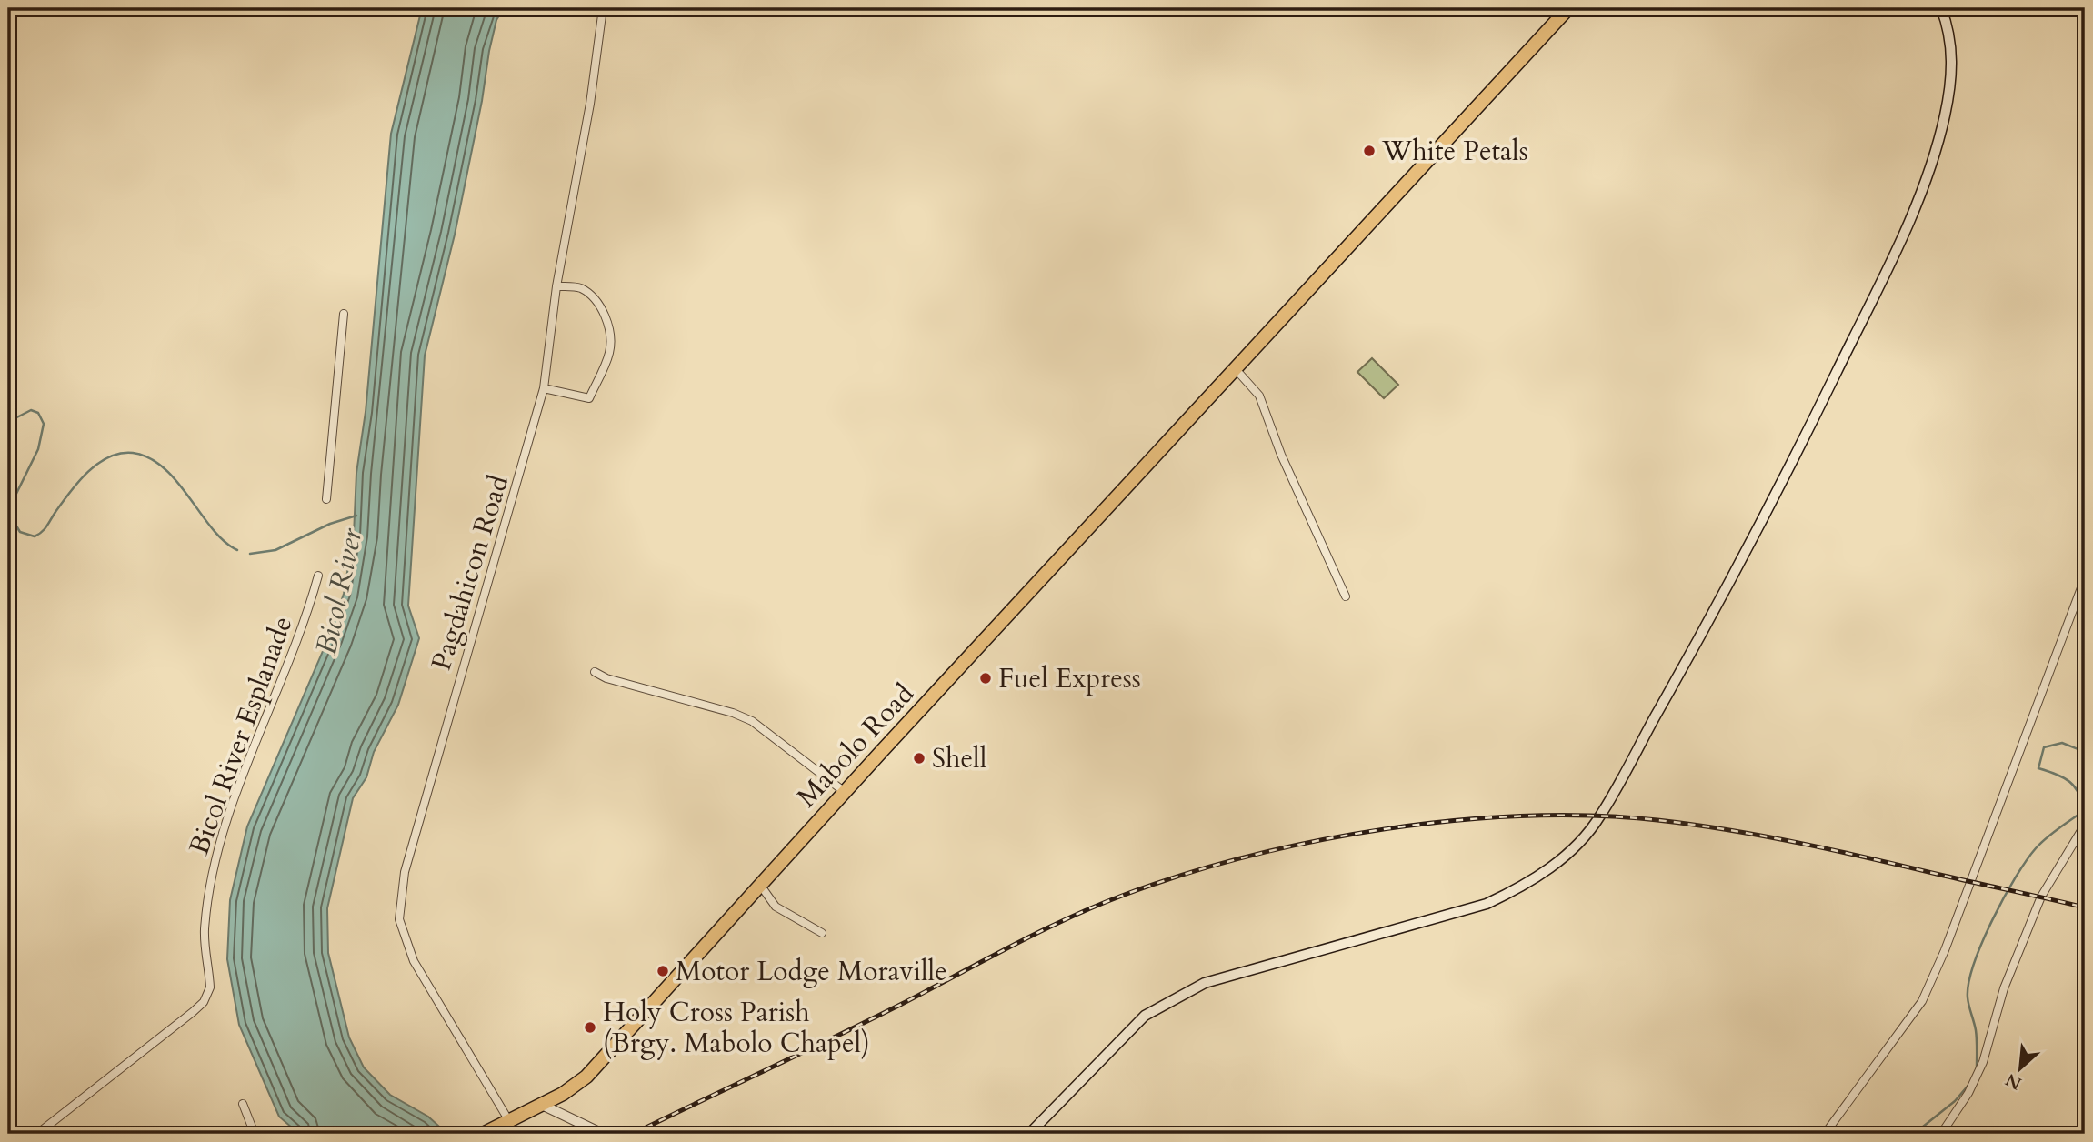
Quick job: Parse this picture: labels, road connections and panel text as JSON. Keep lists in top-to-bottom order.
{
  "streets": {
    "highway": ["Mabolo Road"],
    "street": ["Pagdahicon Road", "Bicol River Esplanade"]
  },
  "crossings": [
    ["Pagdahicon Road", "Mabolo Road"]
  ],
  "water": ["Bicol River"],
  "places": [
    "White Petals",
    "Fuel Express",
    "Shell",
    "Motor Lodge Moraville",
    "Holy Cross Parish (Brgy. Mabolo Chapel)"
  ],
  "north": "bottom left"
}
